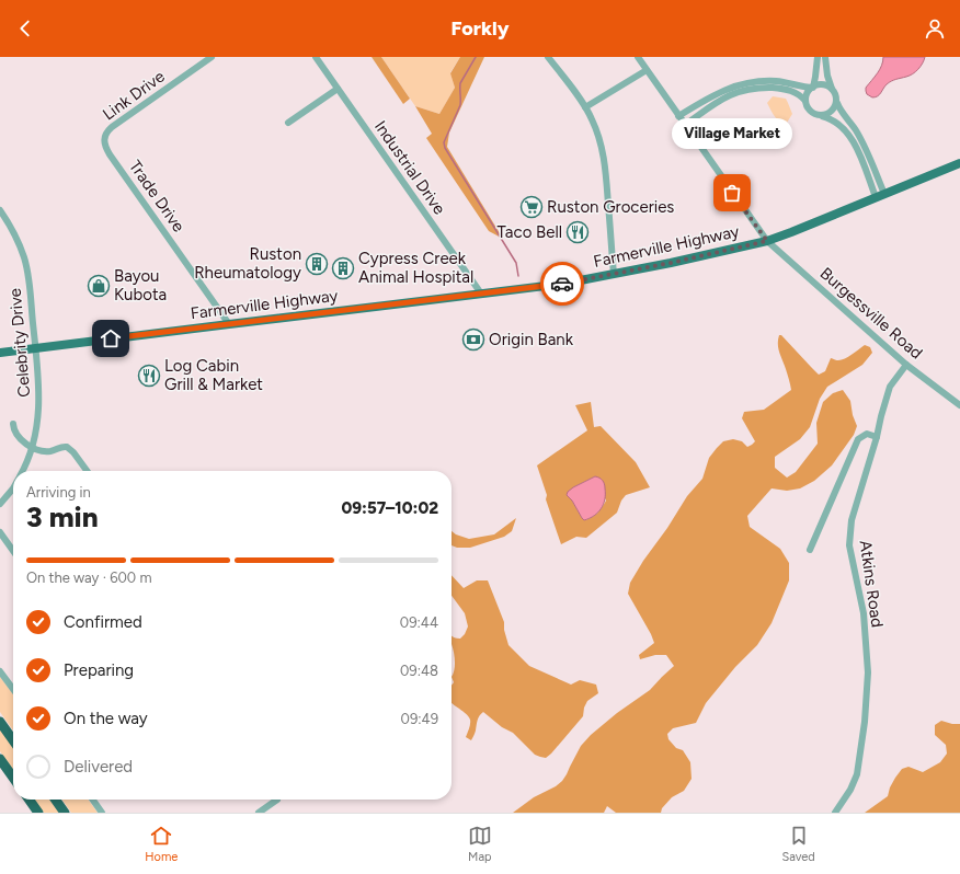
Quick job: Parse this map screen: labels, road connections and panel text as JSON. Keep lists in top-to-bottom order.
{
  "streets": {
    "main road": ["Farmerville Highway"],
    "street": [
      "Link Drive",
      "Industrial Drive",
      "Trade Drive",
      "Burgessville Road",
      "Celebrity Drive",
      "Atkins Road"
    ]
  },
  "crossings": [
    ["Link Drive", "Trade Drive"],
    ["Industrial Drive", "Farmerville Highway"],
    ["Trade Drive", "Farmerville Highway"],
    ["Farmerville Highway", "Burgessville Road"],
    ["Farmerville Highway", "Celebrity Drive"],
    ["Burgessville Road", "Atkins Road"]
  ],
  "places": {
    "other": ["Village Market"],
    "supermarket": ["Ruston Groceries"],
    "restaurant": ["Taco Bell", "Log Cabin Grill & Market"],
    "building": ["Ruston Rheumatology", "Cypress Creek Animal Hospital"],
    "shop": ["Bayou Kubota"],
    "bank": ["Origin Bank"]
  },
  "page": {
    "header": "Forkly",
    "bubble": "Village Market",
    "heading": ["3 min", "Arriving in", "09:57–10:02"],
    "bar": "On the way · 600 m",
    "list": [
      ["Confirmed", "09:44"],
      ["Preparing", "09:48"],
      ["On the way", "09:49"],
      "Delivered"
    ],
    "tabs": ["Home", "Map", "Saved"]
  }
}
